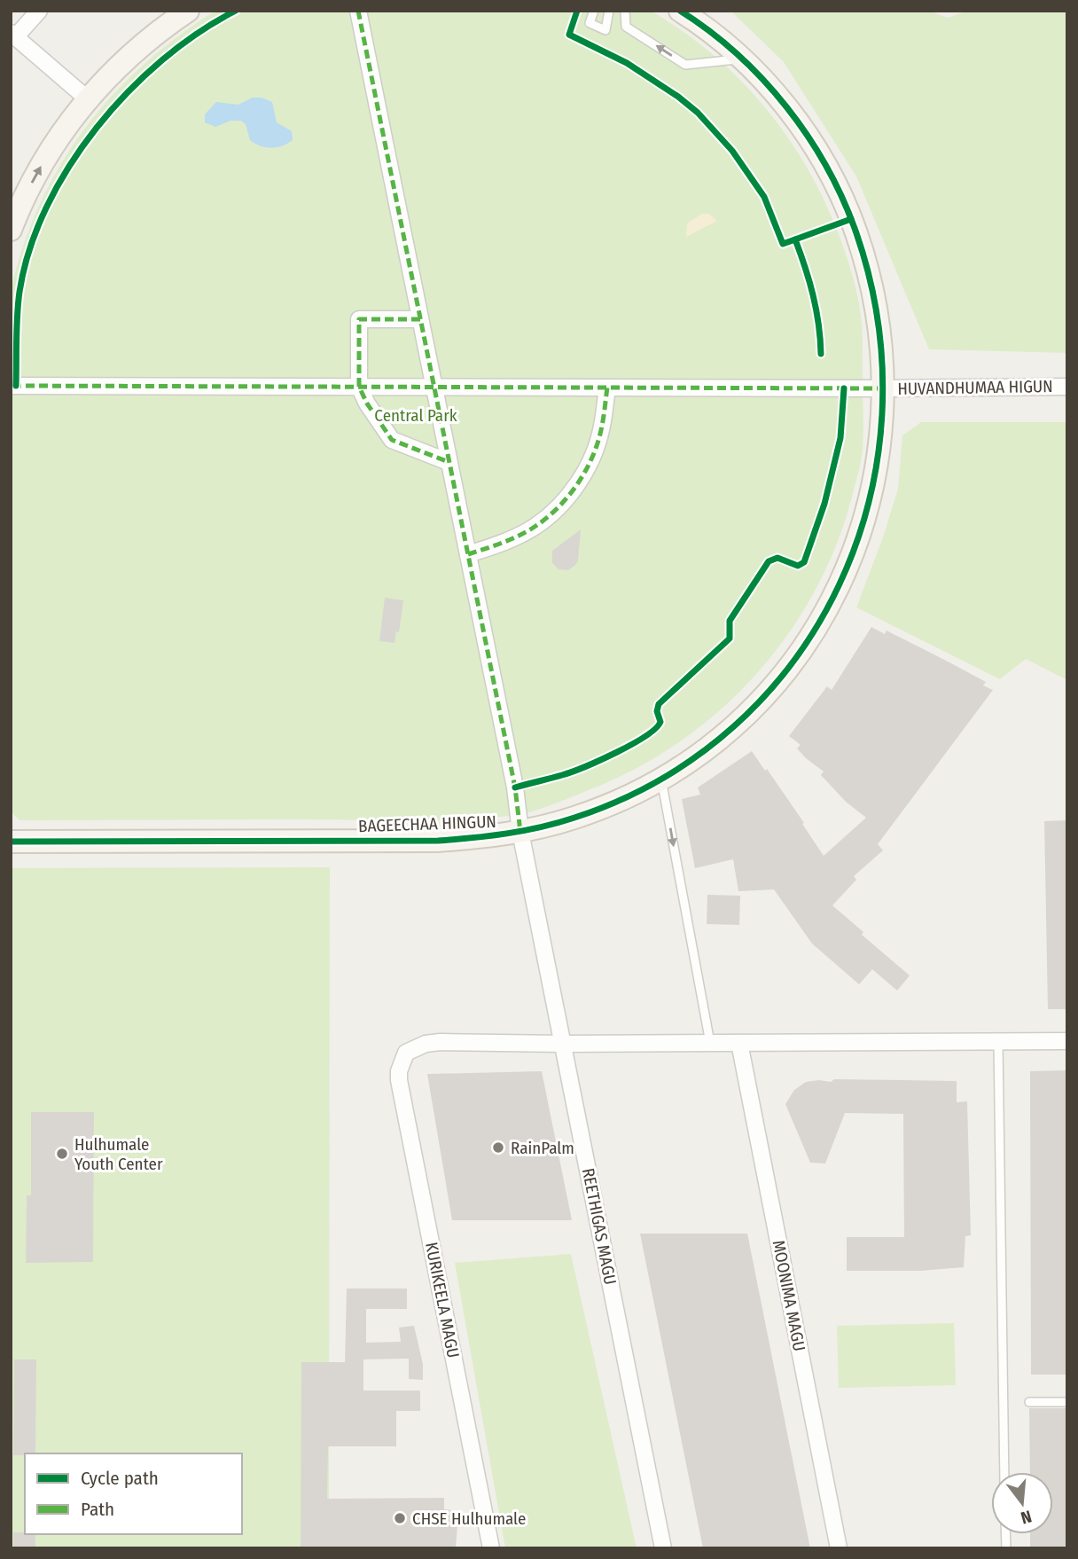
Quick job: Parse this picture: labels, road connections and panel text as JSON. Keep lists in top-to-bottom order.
{
  "streets": {
    "street": [
      "HUVANDHUMAA HIGUN",
      "BAGEECHAA HINGUN",
      "REETHIGAS MAGU",
      "MOONIMA MAGU",
      "KURIKEELA MAGU"
    ]
  },
  "crossings": [
    ["HUVANDHUMAA HIGUN", "BAGEECHAA HINGUN"],
    ["HUVANDHUMAA HIGUN", "REETHIGAS MAGU"],
    ["BAGEECHAA HINGUN", "REETHIGAS MAGU"],
    ["REETHIGAS MAGU", "KURIKEELA MAGU"]
  ],
  "parks": ["Central Park"],
  "places": ["RainPalm", "Hulhumale Youth Center", "CHSE Hulhumale"],
  "legend": ["Cycle path", "Path"],
  "north": "bottom"
}
